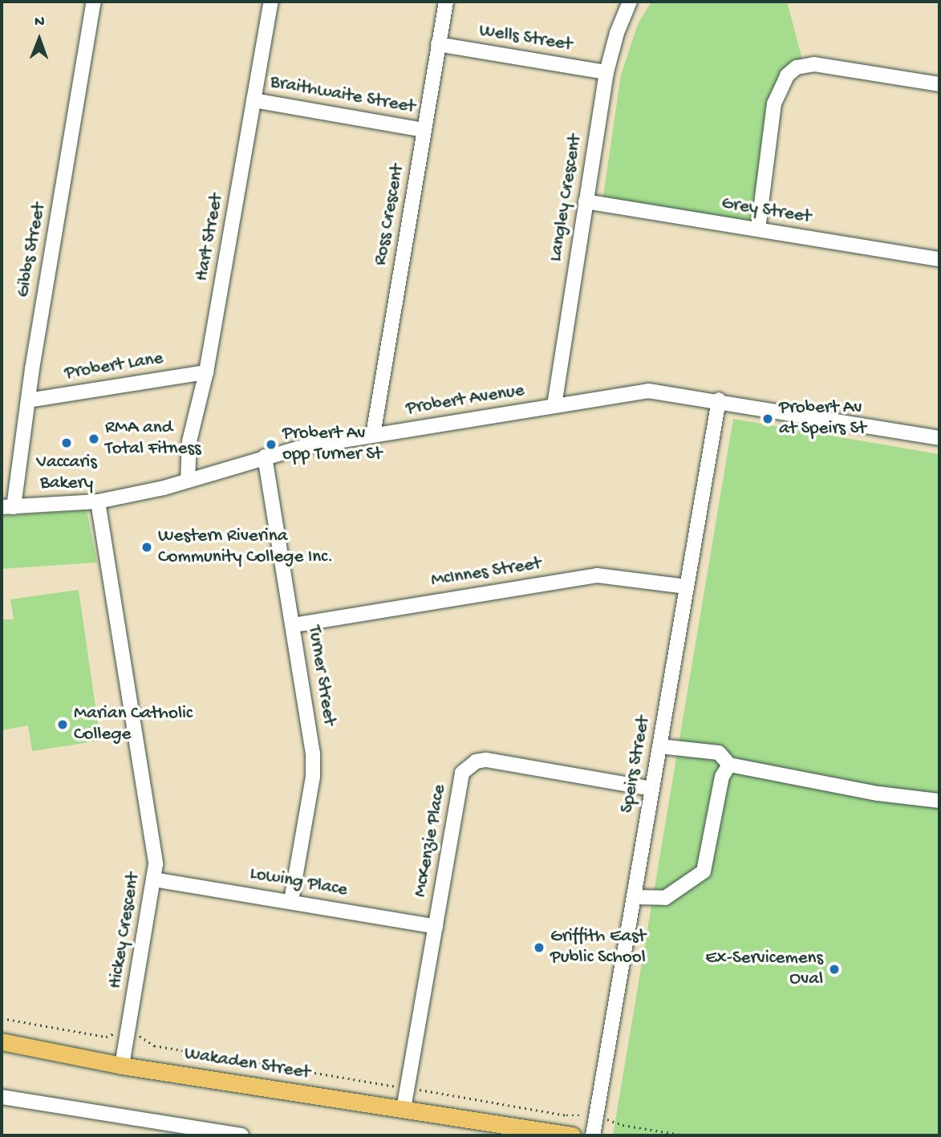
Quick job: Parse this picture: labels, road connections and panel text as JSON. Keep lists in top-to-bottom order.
{
  "streets": {
    "main road": ["Wakaden Street"],
    "street": [
      "Wells Street",
      "Braithwaite Street",
      "Langley Crescent",
      "Grey Street",
      "Ross Crescent",
      "Hart Street",
      "Gibbs Street",
      "Probert Lane",
      "Probert Avenue",
      "McInnes Street",
      "Turner Street",
      "Speirs Street",
      "McKenzie Place",
      "Lowing Place",
      "Hickey Crescent"
    ]
  },
  "crossings": [
    ["Wells Street", "Langley Crescent"],
    ["Wells Street", "Ross Crescent"],
    ["Braithwaite Street", "Ross Crescent"],
    ["Braithwaite Street", "Hart Street"],
    ["Langley Crescent", "Grey Street"],
    ["Langley Crescent", "Probert Avenue"],
    ["Ross Crescent", "Probert Avenue"],
    ["Hart Street", "Probert Lane"],
    ["Hart Street", "Probert Avenue"],
    ["Gibbs Street", "Probert Lane"],
    ["Gibbs Street", "Probert Avenue"],
    ["Probert Avenue", "Turner Street"],
    ["Probert Avenue", "Speirs Street"],
    ["Probert Avenue", "Hickey Crescent"],
    ["McInnes Street", "Turner Street"],
    ["McInnes Street", "Speirs Street"],
    ["Turner Street", "Lowing Place"],
    ["Speirs Street", "McKenzie Place"],
    ["McKenzie Place", "Lowing Place"],
    ["McKenzie Place", "Wakaden Street"],
    ["Lowing Place", "Hickey Crescent"],
    ["Hickey Crescent", "Wakaden Street"]
  ],
  "places": [
    "Probert Av at Speirs St",
    "RMA and Total Fitness",
    "Vaccaris Bakery",
    "Probert Av opp Turner St",
    "Western Riverina Community College Inc.",
    "Marian Catholic College",
    "Griffith East Public School",
    "Ex-Servicemens Oval"
  ],
  "north": "top"
}
